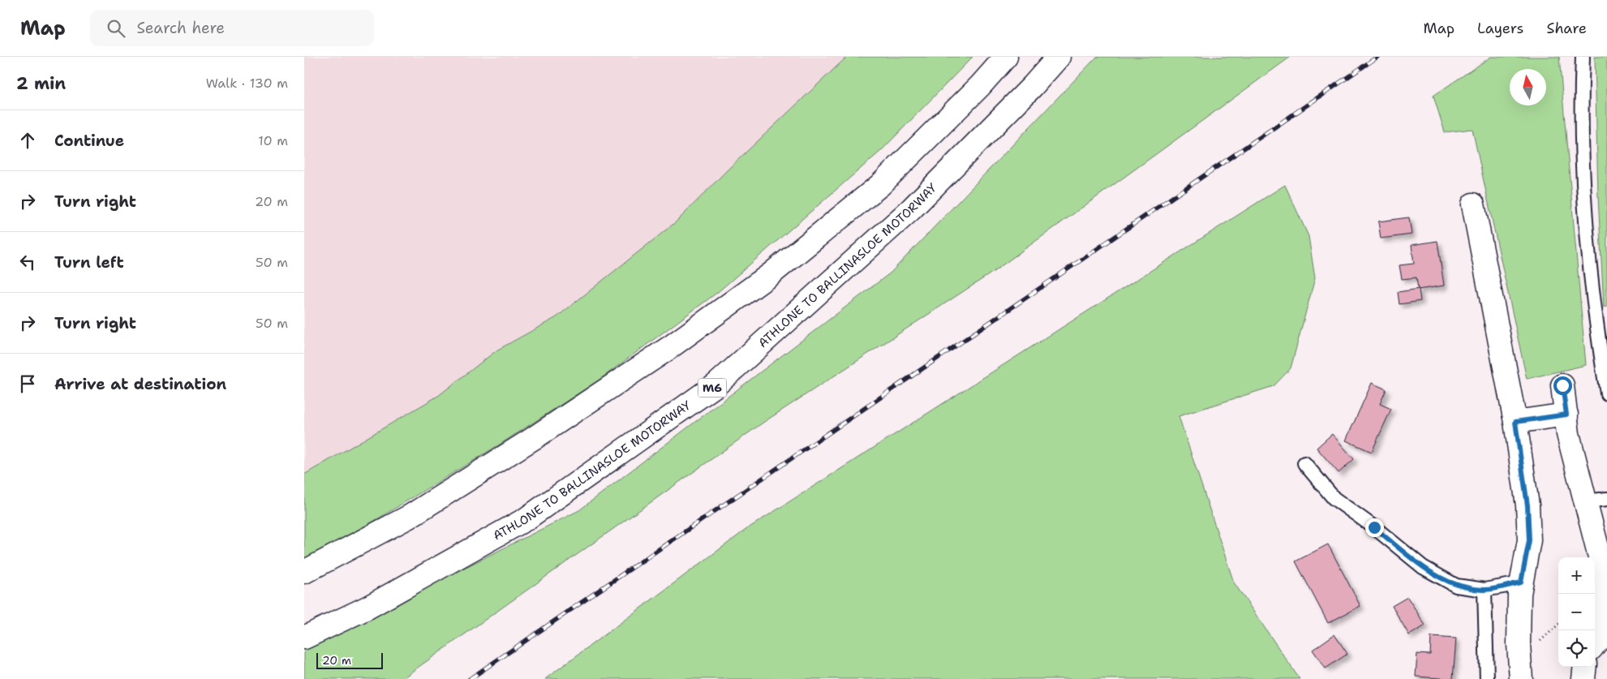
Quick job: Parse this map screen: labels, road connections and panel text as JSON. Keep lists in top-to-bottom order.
{
  "streets": {
    "main road": ["ATHLONE TO BALLINASLOE MOTORWAY", "M6"]
  },
  "scale_bar": "20 m",
  "north": "top",
  "page": {
    "header": "Map",
    "search": "Search here",
    "nav": ["Map", "Layers", "Share"],
    "heading": ["2 min", "Walk · 130 m"],
    "list": [
      ["Continue", "10 m"],
      ["Turn right", "20 m"],
      ["Turn left", "50 m"],
      ["Turn right", "50 m"],
      "Arrive at destination"
    ],
    "map_buttons": ["+", "−"],
    "scale": "20 m"
  }
}
